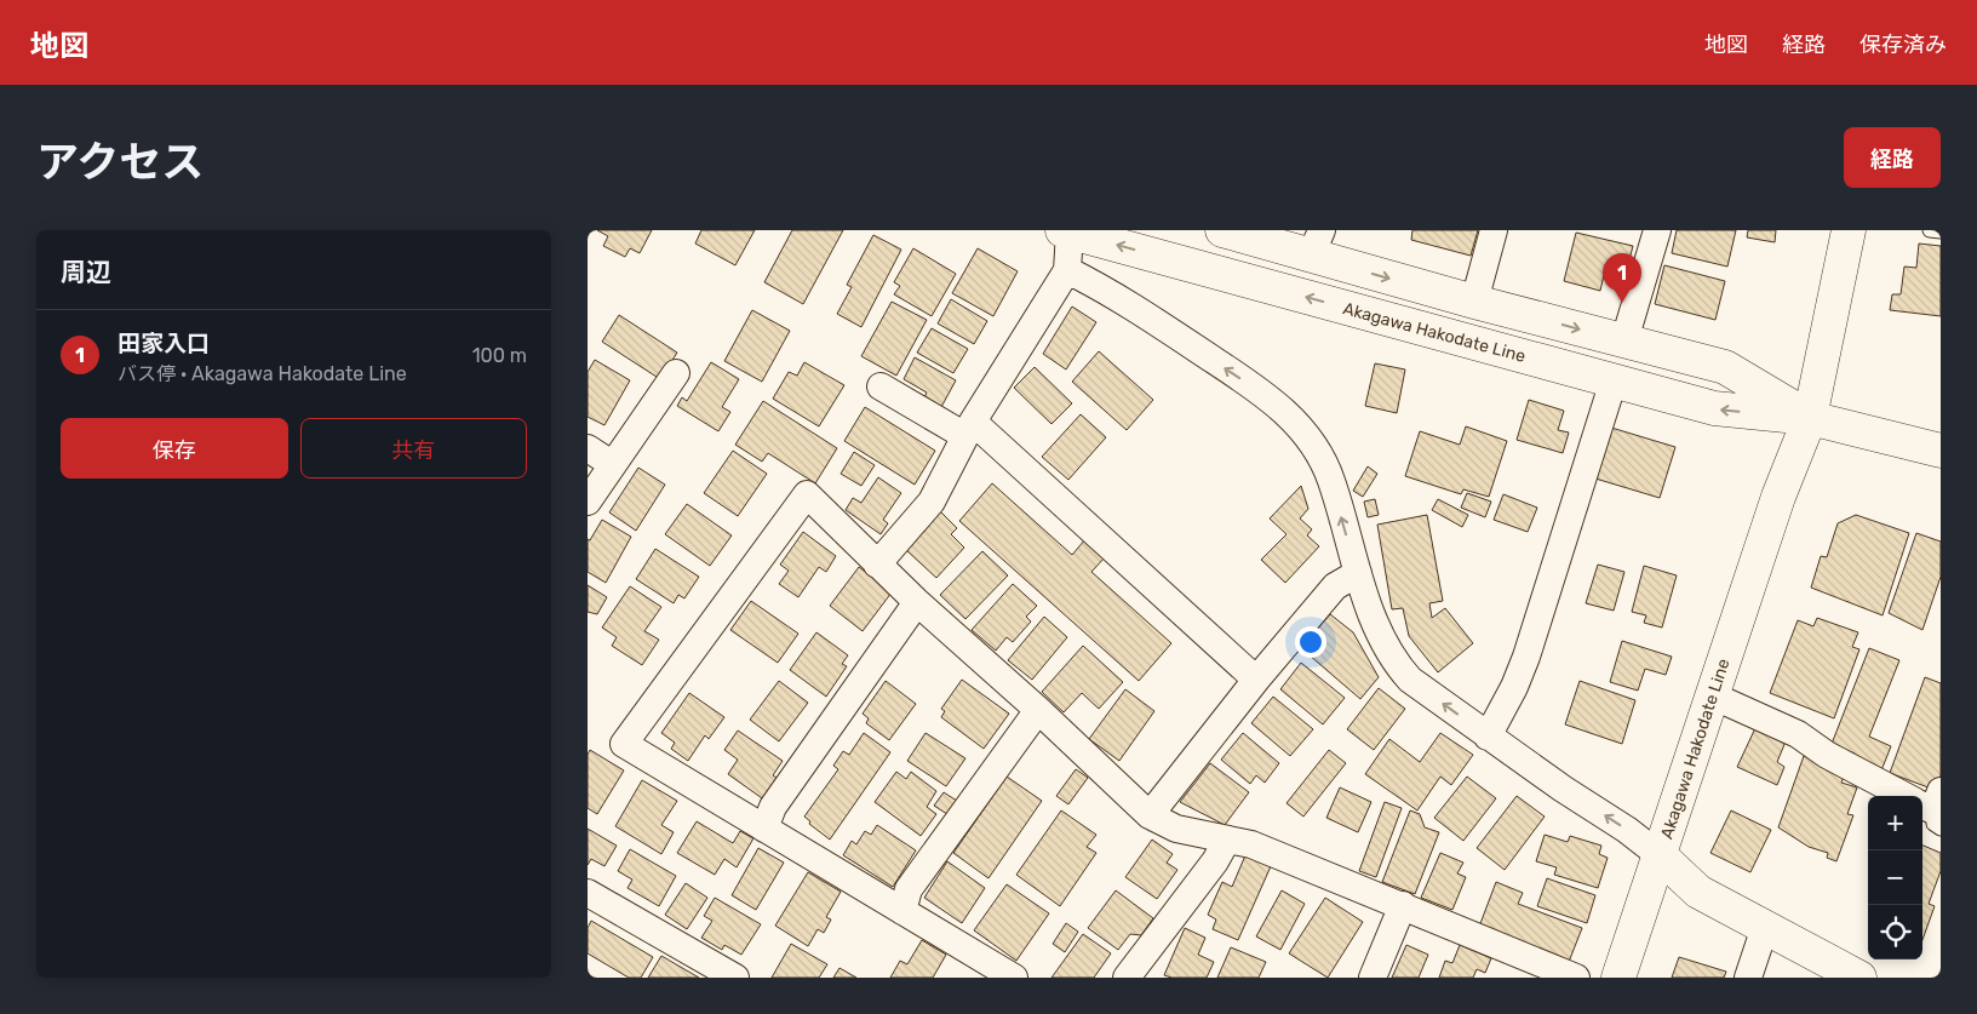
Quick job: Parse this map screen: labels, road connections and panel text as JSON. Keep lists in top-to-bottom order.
{
  "streets": {
    "main road": ["Akagawa Hakodate Line"]
  },
  "page": {
    "header": "地図",
    "nav": ["地図", "経路", "保存済み"],
    "title": "アクセス",
    "buttons": [
      "経路",
      ["保存", "共有"]
    ],
    "heading": "周辺",
    "pins": "1",
    "list": [
      {
        "mark": "1",
        "name": "田家入口",
        "note": "バス停 · Akagawa Hakodate Line",
        "value": "100 m"
      }
    ],
    "map_buttons": ["+", "−"]
  }
}
